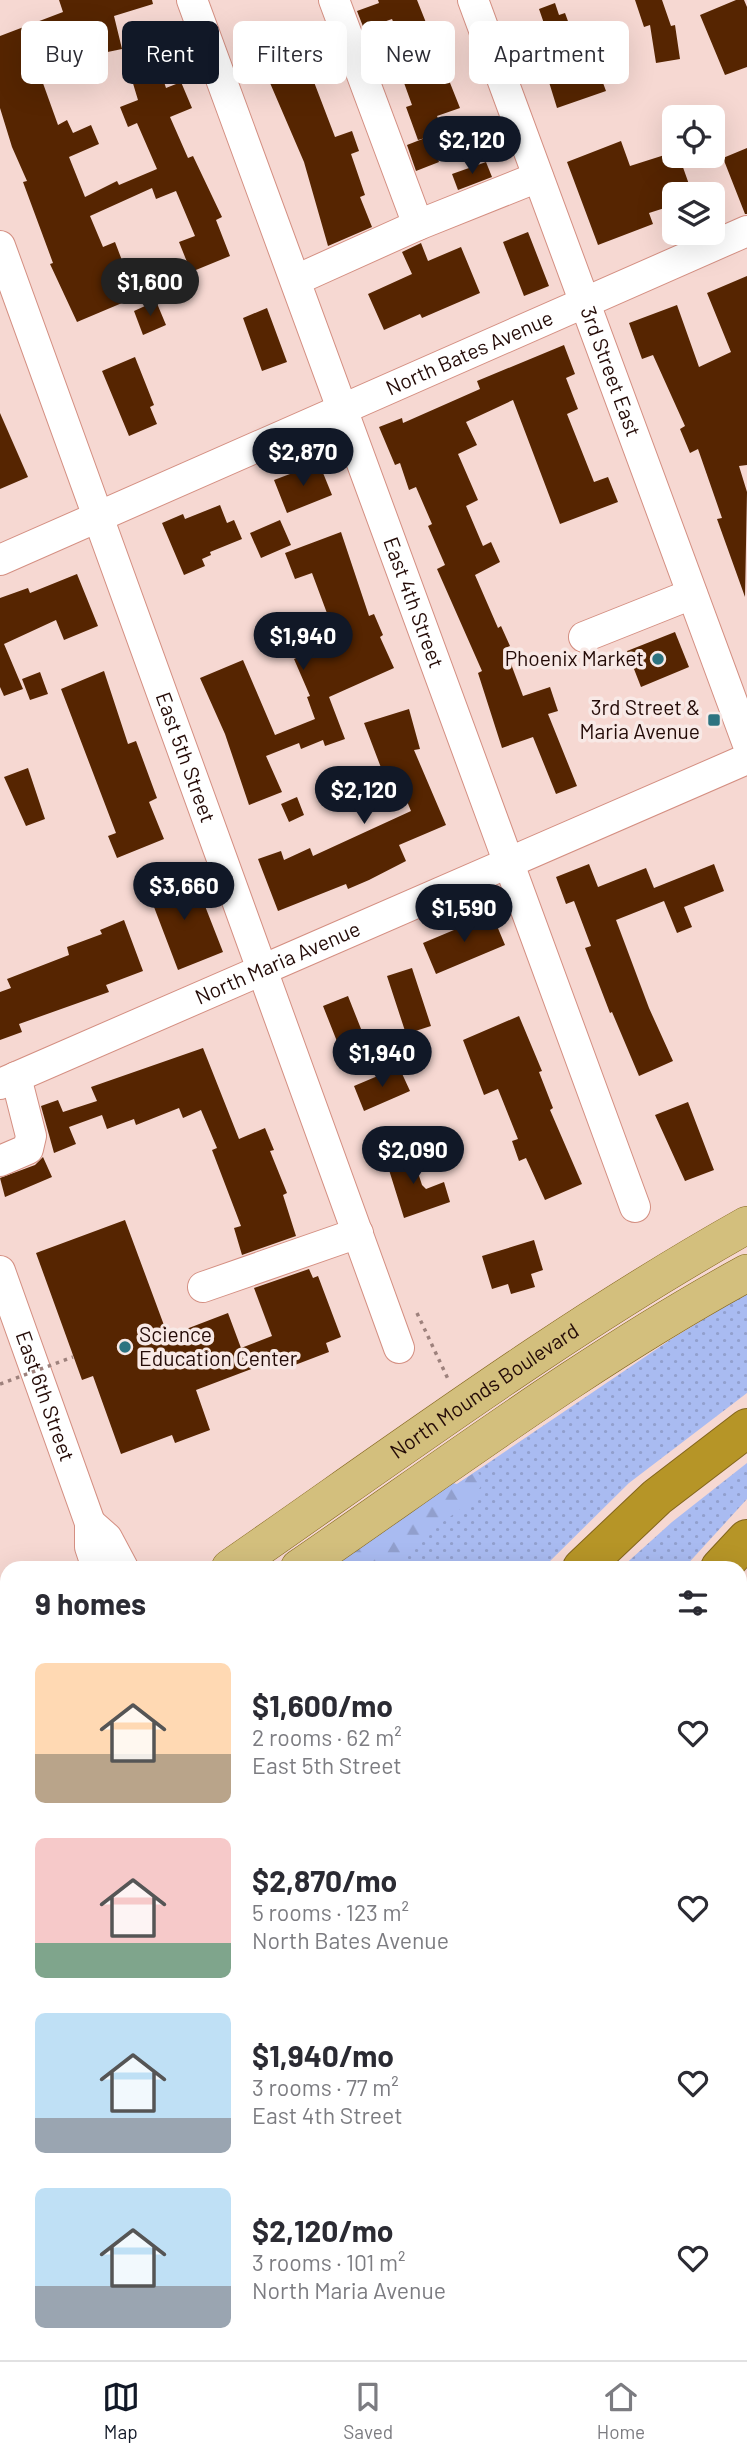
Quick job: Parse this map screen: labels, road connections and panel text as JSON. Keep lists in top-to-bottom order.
{
  "streets": {
    "main road": ["North Mounds Boulevard"],
    "street": [
      "North Bates Avenue",
      "3rd Street East",
      "East 4th Street",
      "East 5th Street",
      "North Maria Avenue",
      "East 6th Street"
    ]
  },
  "crossings": [
    ["North Bates Avenue", "3rd Street East"],
    ["North Bates Avenue", "East 4th Street"],
    ["North Bates Avenue", "East 5th Street"],
    ["East 4th Street", "North Maria Avenue"],
    ["East 5th Street", "North Maria Avenue"]
  ],
  "places": {
    "other": ["Phoenix Market", "Science Education Center"],
    "transit": ["3rd Street & Maria Avenue"]
  },
  "page": {
    "chip": [
      "Buy",
      "Rent",
      "Filters",
      "New",
      "Apartment"
    ],
    "price": [
      "$2,120",
      "$1,600",
      "$2,870",
      "$1,940",
      "$2,120",
      "$3,660",
      "$1,590",
      "$1,940",
      "$2,090"
    ],
    "heading": "9 homes",
    "list": [
      {
        "name": "$1,600/mo",
        "note": "2 rooms · 62 m² · East 5th Street"
      },
      {
        "name": "$2,870/mo",
        "note": "5 rooms · 123 m² · North Bates Avenue"
      },
      {
        "name": "$1,940/mo",
        "note": "3 rooms · 77 m² · East 4th Street"
      },
      {
        "name": "$2,120/mo",
        "note": "3 rooms · 101 m² · North Maria Avenue"
      }
    ],
    "tabs": ["Map", "Saved", "Home"]
  }
}
